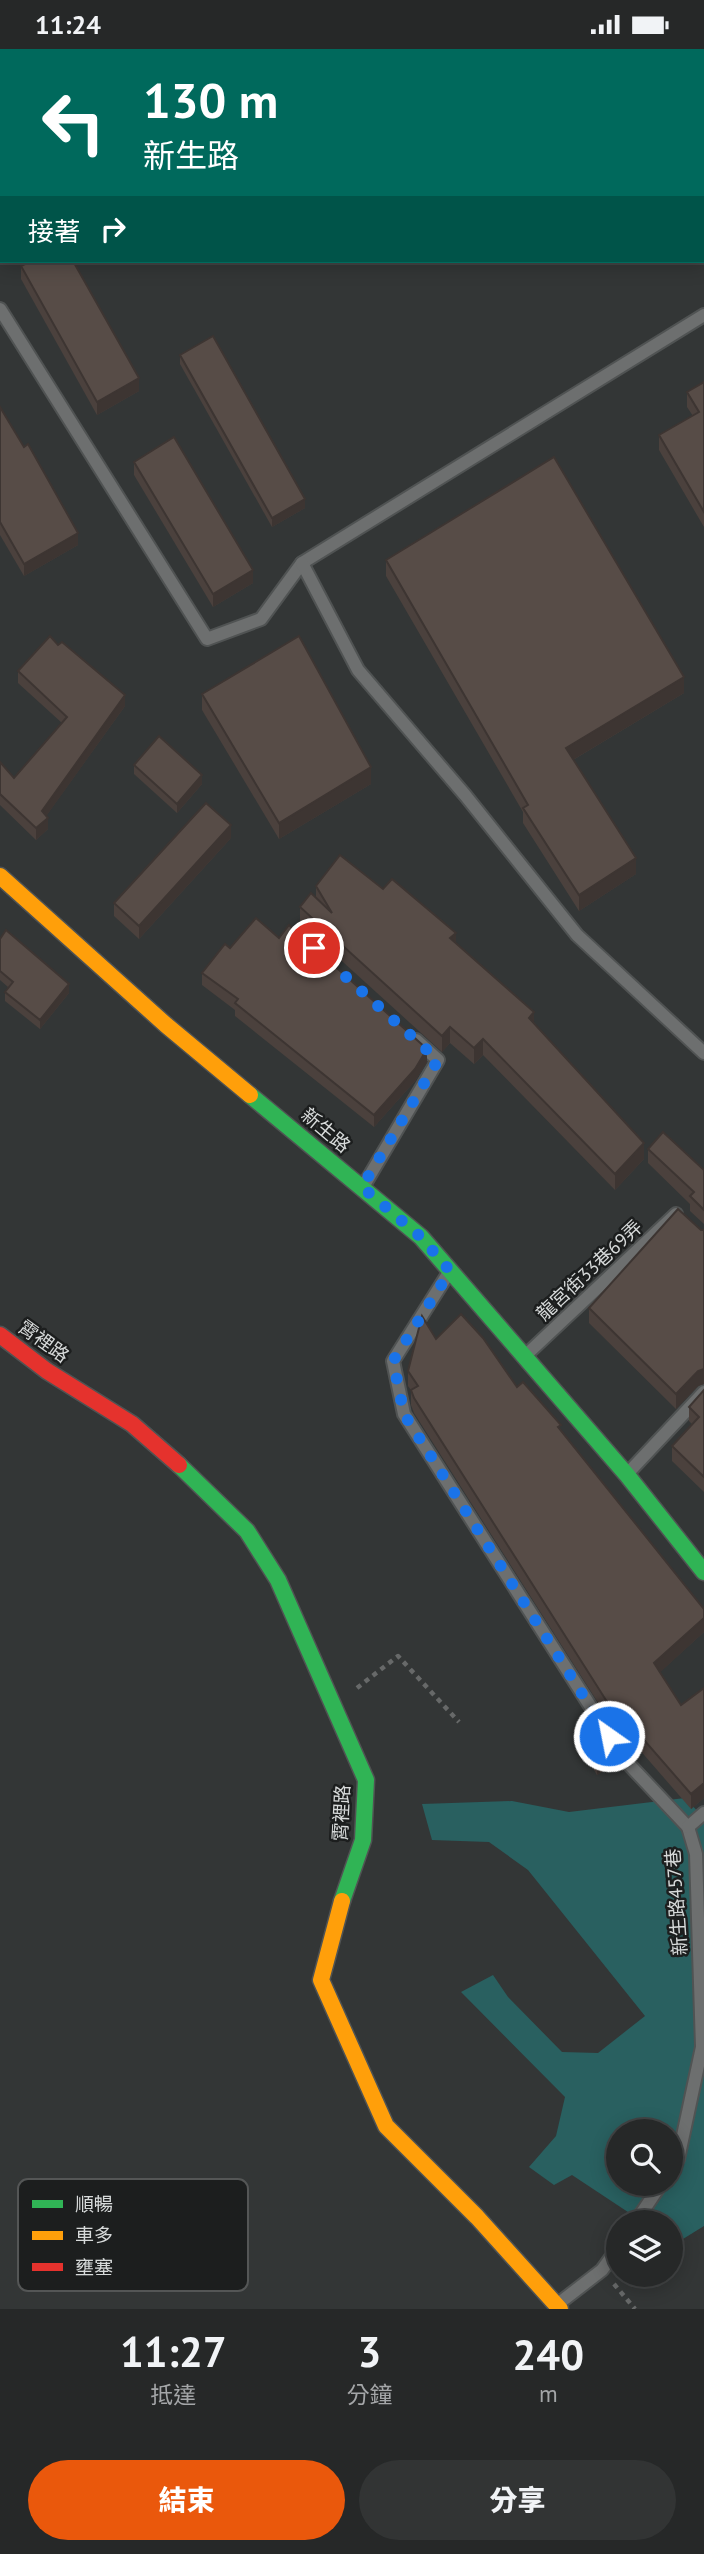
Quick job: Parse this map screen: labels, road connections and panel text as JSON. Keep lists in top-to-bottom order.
{
  "streets": {
    "street": ["新生路", "霄裡路"],
    "lane": ["龍宮街33巷69弄", "新生路457巷"]
  },
  "crossings": [
    ["新生路", "龍宮街33巷69弄"],
    ["新生路", "新生路457巷"]
  ],
  "legend": ["順暢", "車多", "壅塞"],
  "page": {
    "status": "11:24",
    "turn": ["130 m", "新生路"],
    "then": "接著",
    "eta": [
      "11:27",
      "抵達",
      "3",
      "分鐘",
      "240",
      "m"
    ],
    "buttons": ["結束", "分享"]
  }
}
